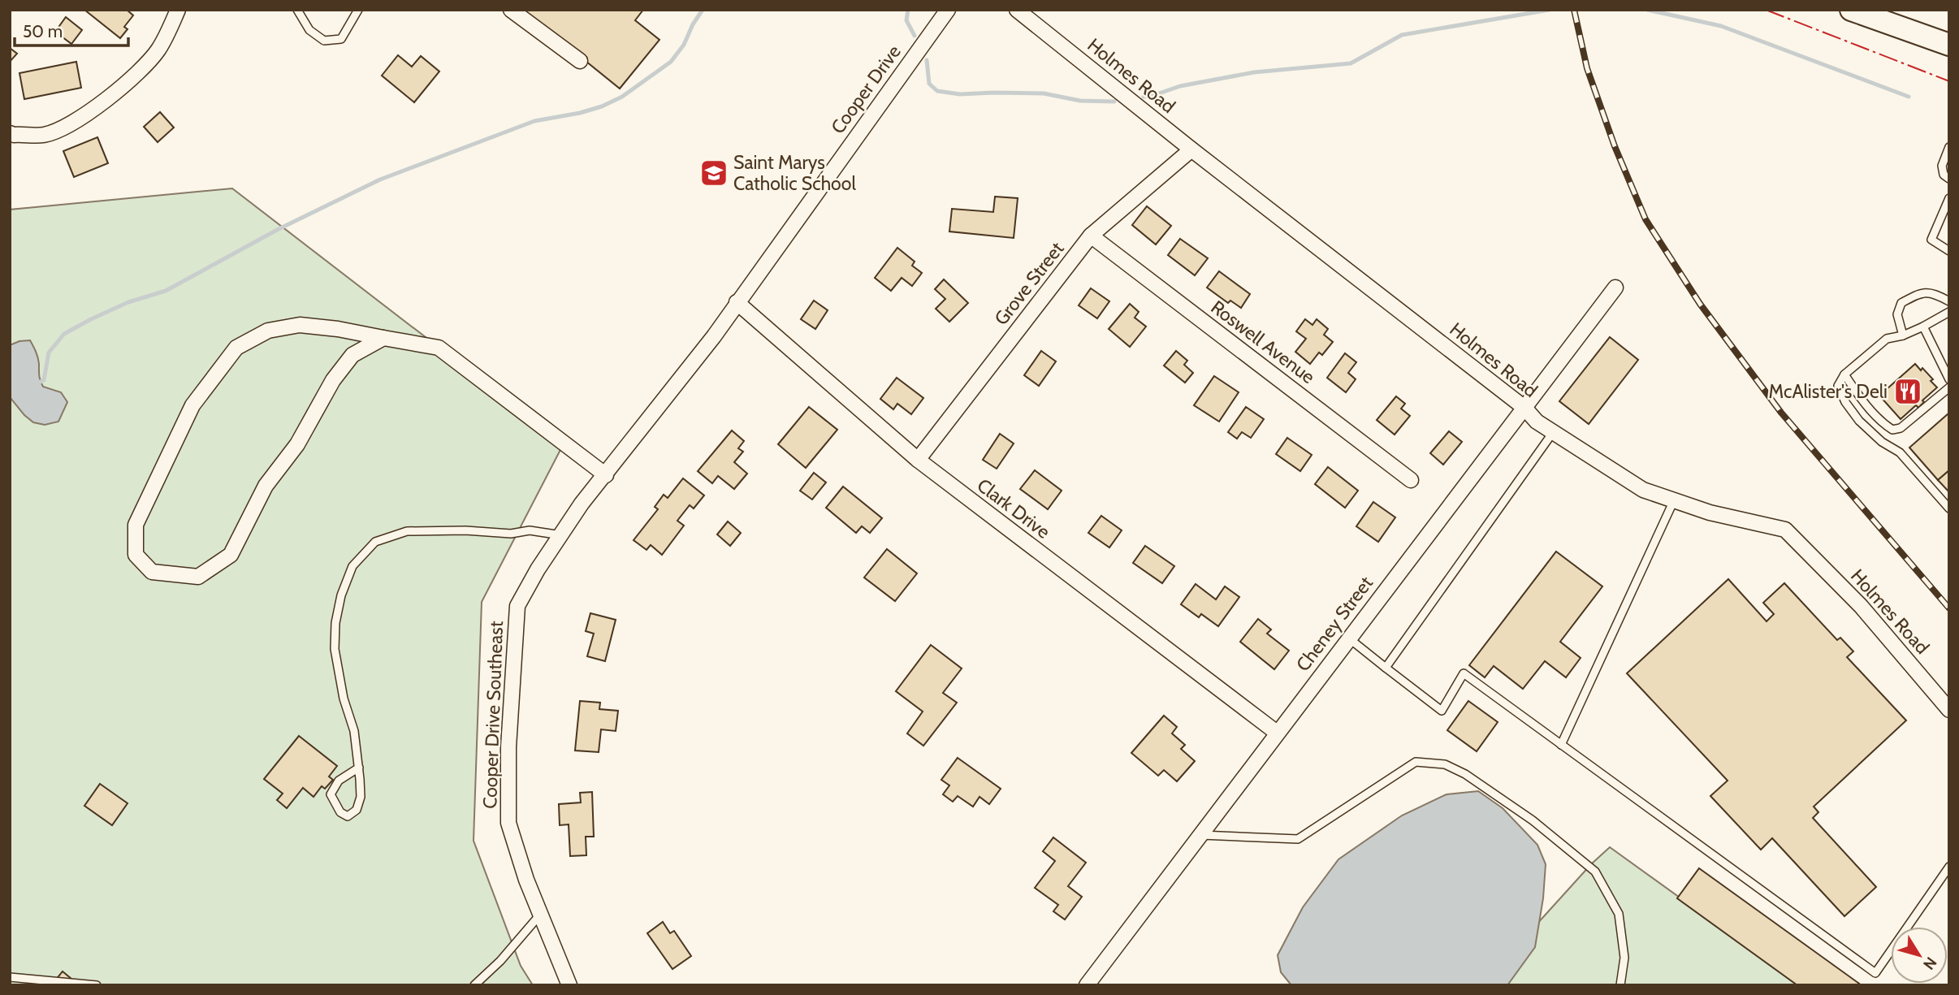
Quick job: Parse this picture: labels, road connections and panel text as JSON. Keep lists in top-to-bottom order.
{
  "streets": {
    "street": [
      "Holmes Road",
      "Cooper Drive",
      "Grove Street",
      "Roswell Avenue",
      "Clark Drive",
      "Cheney Street",
      "Cooper Drive Southeast"
    ]
  },
  "crossings": [
    ["Holmes Road", "Grove Street"],
    ["Holmes Road", "Cheney Street"],
    ["Cooper Drive", "Clark Drive"],
    ["Cooper Drive", "Cooper Drive Southeast"],
    ["Grove Street", "Roswell Avenue"],
    ["Grove Street", "Clark Drive"],
    ["Clark Drive", "Cheney Street"],
    ["Clark Drive", "Cooper Drive Southeast"]
  ],
  "places": {
    "school or university": ["Saint Marys Catholic School"],
    "restaurant": ["McAlister's Deli"]
  },
  "scale_bar": "50 m",
  "north": "bottom right"
}
